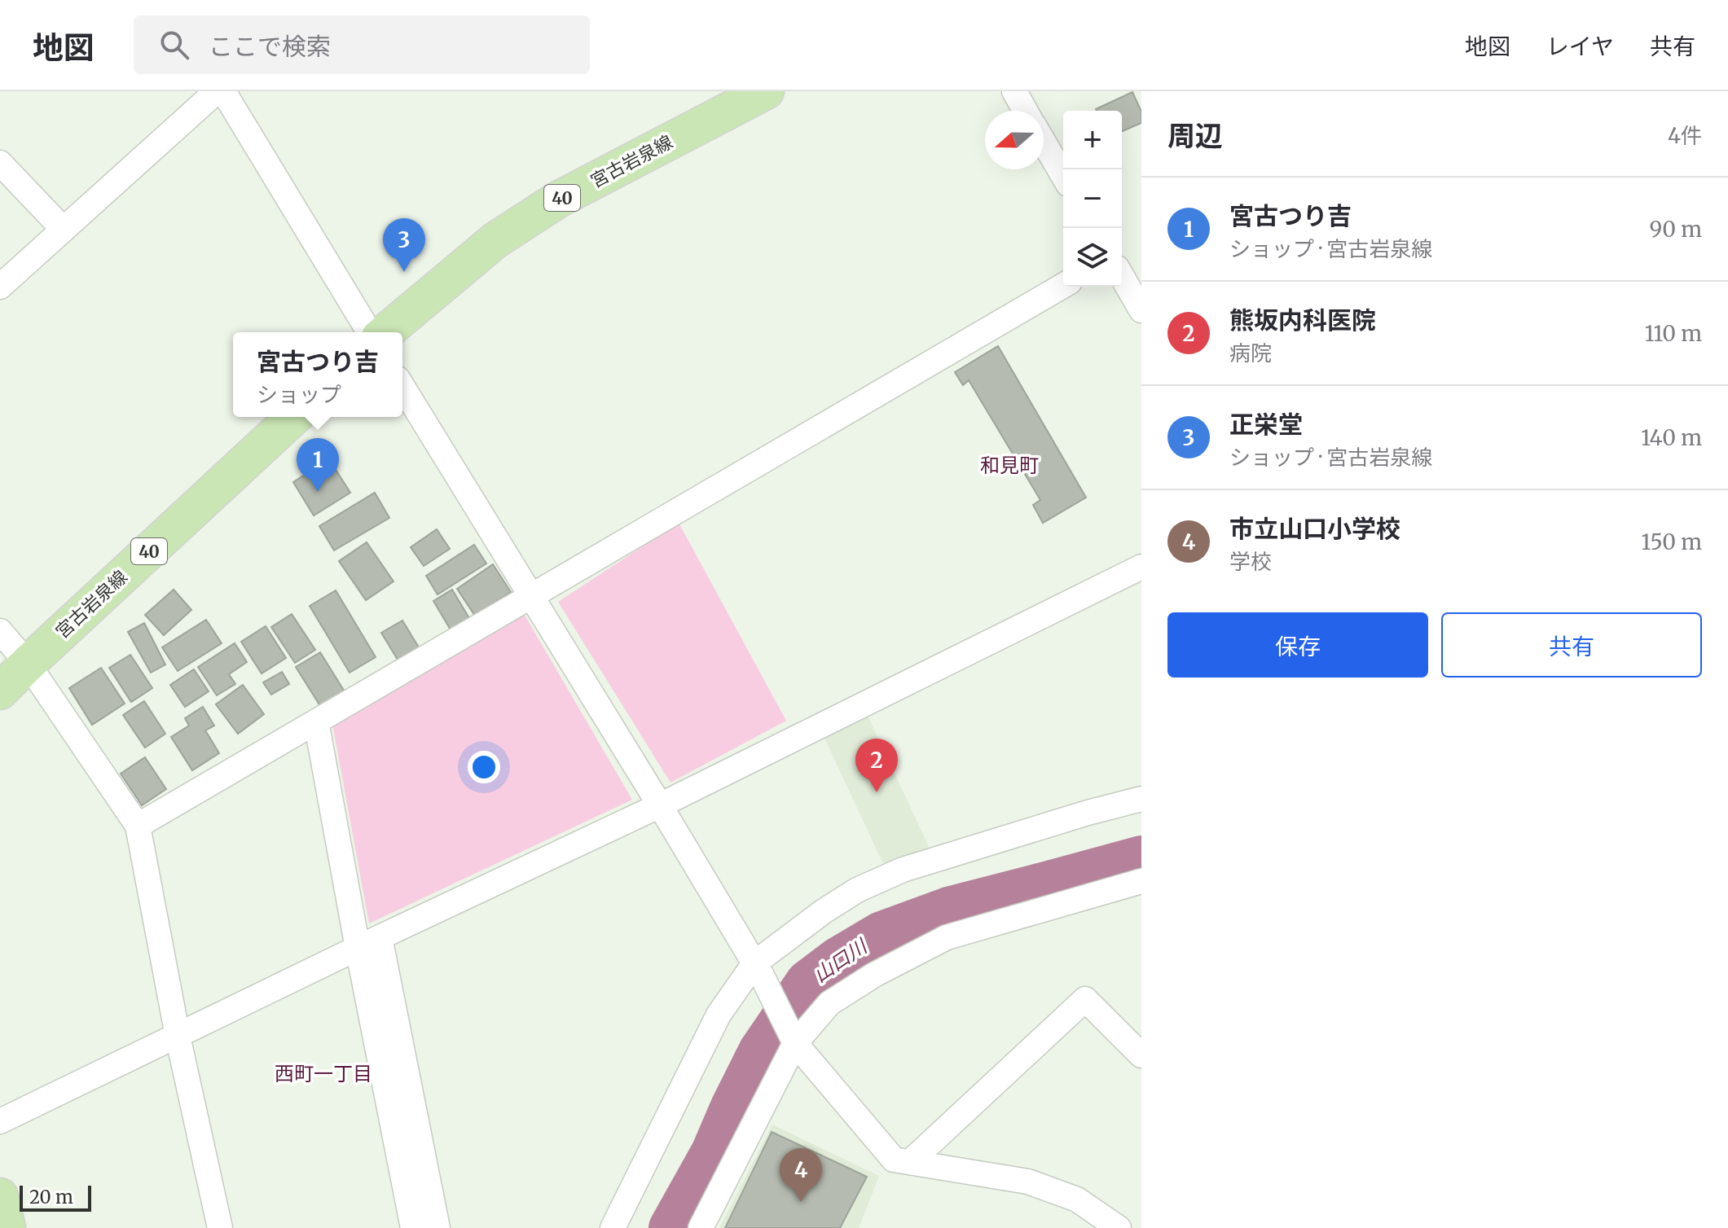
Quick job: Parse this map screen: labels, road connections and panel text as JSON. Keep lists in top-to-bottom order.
{
  "streets": {
    "main road": ["宮古岩泉線", "40"]
  },
  "districts": ["和見町", "西町一丁目"],
  "water": ["山口川"],
  "scale_bar": "20 m",
  "north": "left",
  "page": {
    "header": "地図",
    "search": "ここで検索",
    "nav": ["地図", "レイヤ", "共有"],
    "heading": ["周辺", "4件"],
    "map_buttons": ["+", "−"],
    "list": [
      {
        "mark": "1",
        "name": "宮古つり吉",
        "note": "ショップ · 宮古岩泉線",
        "value": "90 m"
      },
      {
        "mark": "2",
        "name": "熊坂内科医院",
        "note": "病院",
        "value": "110 m"
      },
      {
        "mark": "3",
        "name": "正栄堂",
        "note": "ショップ · 宮古岩泉線",
        "value": "140 m"
      },
      {
        "mark": "4",
        "name": "市立山口小学校",
        "note": "学校",
        "value": "150 m"
      }
    ],
    "pins": [
      "3",
      "1",
      "2",
      "4"
    ],
    "popup": ["宮古つり吉", "ショップ"],
    "buttons": ["保存", "共有"],
    "scale": "20 m"
  }
}
